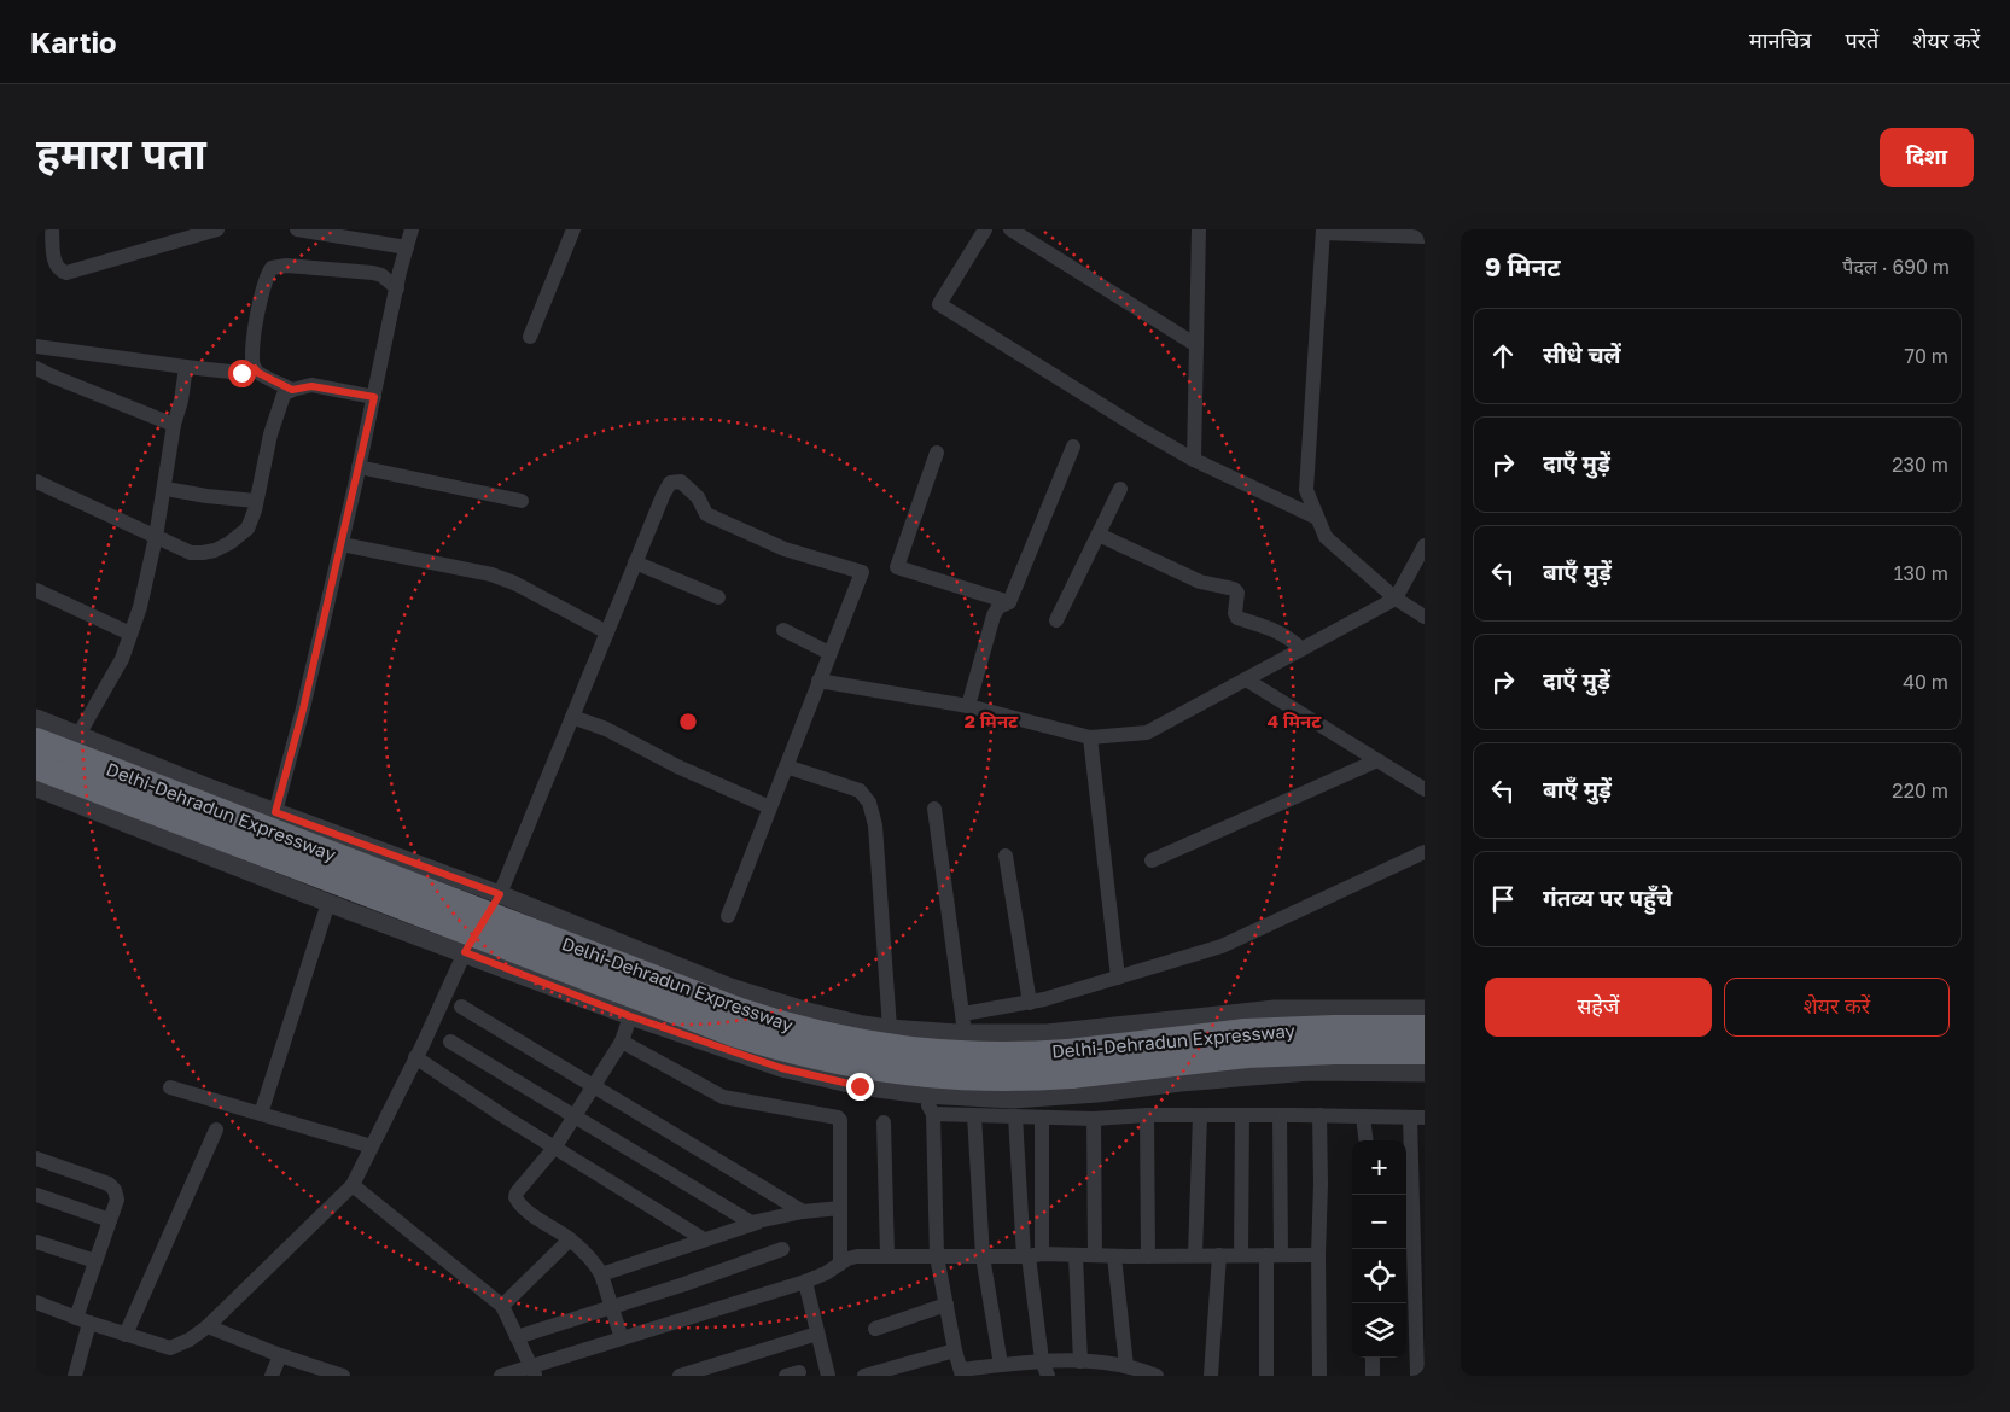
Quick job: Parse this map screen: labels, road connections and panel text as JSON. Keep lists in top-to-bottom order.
{
  "streets": {
    "highway": ["Delhi-Dehradun Expressway"]
  },
  "page": {
    "header": "Kartio",
    "nav": ["मानचित्र", "परतें", "शेयर करें"],
    "title": "हमारा पता",
    "buttons": [
      "दिशा",
      ["सहेजें", "शेयर करें"]
    ],
    "heading": ["9 मिनट", "पैदल · 690 m"],
    "list": [
      ["सीधे चलें", "70 m"],
      ["दाएँ मुड़ें", "230 m"],
      ["बाएँ मुड़ें", "130 m"],
      ["दाएँ मुड़ें", "40 m"],
      ["बाएँ मुड़ें", "220 m"],
      "गंतव्य पर पहुँचे"
    ],
    "map_buttons": ["+", "−"]
  },
  "rings": ["2 मिनट", "4 मिनट"]
}
